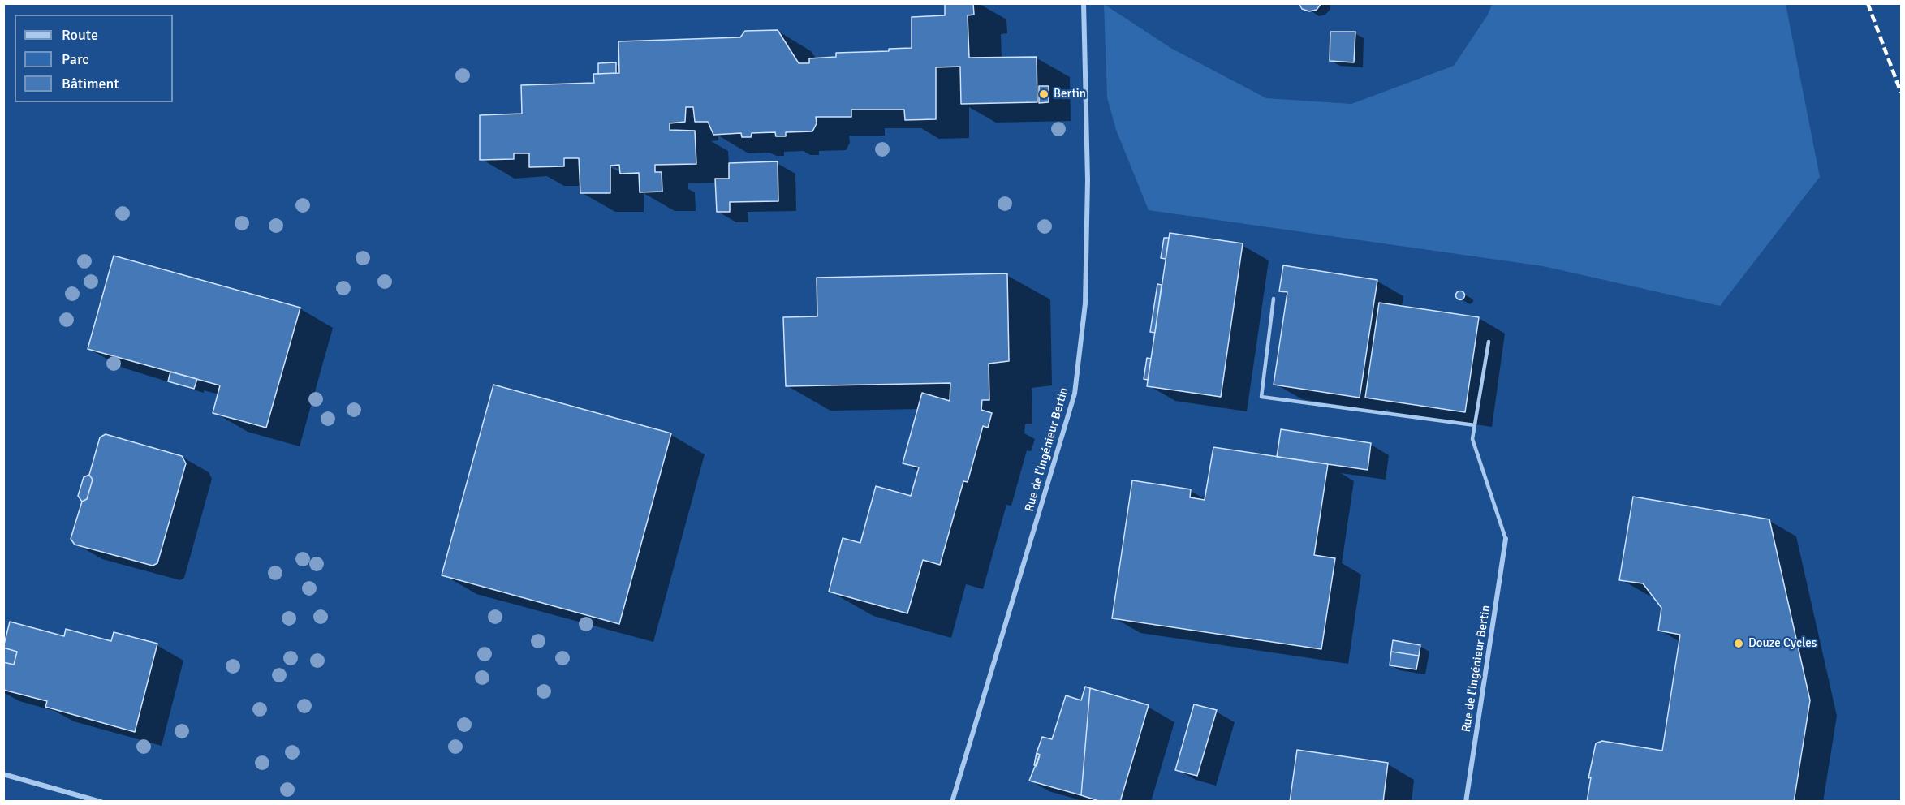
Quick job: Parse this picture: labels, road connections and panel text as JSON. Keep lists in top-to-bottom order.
{
  "streets": {
    "street": ["Rue de l'Ingénieur Bertin"]
  },
  "places": ["Bertin", "Douze Cycles"],
  "legend": ["Route", "Parc", "Bâtiment"]
}
